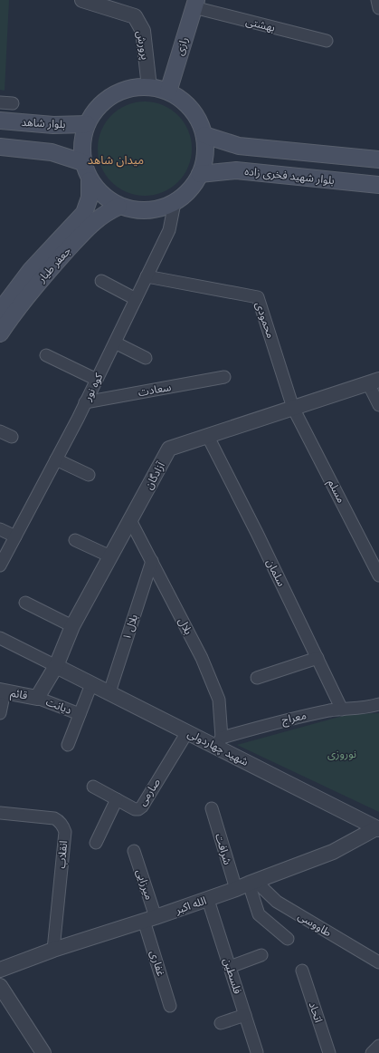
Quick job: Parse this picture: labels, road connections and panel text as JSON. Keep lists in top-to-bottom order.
{
  "streets": {
    "main road": [
      "رازی",
      "بلوار شاهد",
      "بلوار شهید فخری زاده",
      "جعفر طیار"
    ],
    "street": [
      "بهشتی",
      "پرورش",
      "محمودی",
      "کوه نور",
      "سعادت",
      "آزادگان",
      "مسلم",
      "سلمان",
      "بلال",
      "بلال ۱",
      "قائم",
      "دیانت",
      "معراج",
      "شهید چهاردولی",
      "صارمی",
      "شرافت",
      "انقلاب",
      "میرزایی",
      "الله اکبر",
      "طاووسی",
      "غفاری",
      "فلسطین",
      "اتحاد"
    ]
  },
  "crossings": [
    ["بهشتی", "رازی"],
    ["پرورش", "رازی"],
    ["پرورش", "بلوار شاهد"],
    ["پرورش", "بلوار شهید فخری زاده"],
    ["پرورش", "جعفر طیار"],
    ["پرورش", "کوه نور"],
    ["رازی", "بلوار شاهد"],
    ["رازی", "بلوار شهید فخری زاده"],
    ["رازی", "جعفر طیار"],
    ["رازی", "کوه نور"],
    ["بلوار شاهد", "بلوار شهید فخری زاده"],
    ["بلوار شاهد", "جعفر طیار"],
    ["بلوار شاهد", "کوه نور"],
    ["بلوار شهید فخری زاده", "جعفر طیار"],
    ["بلوار شهید فخری زاده", "کوه نور"],
    ["جعفر طیار", "کوه نور"],
    ["محمودی", "کوه نور"],
    ["محمودی", "آزادگان"],
    ["محمودی", "مسلم"],
    ["کوه نور", "سعادت"],
    ["آزادگان", "مسلم"],
    ["آزادگان", "سلمان"],
    ["آزادگان", "بلال"],
    ["آزادگان", "قائم"],
    ["آزادگان", "دیانت"],
    ["آزادگان", "شهید چهاردولی"],
    ["سلمان", "معراج"],
    ["بلال", "بلال ۱"],
    ["بلال", "معراج"],
    ["بلال", "شهید چهاردولی"],
    ["بلال ۱", "شهید چهاردولی"],
    ["قائم", "دیانت"],
    ["دیانت", "شهید چهاردولی"],
    ["معراج", "شهید چهاردولی"],
    ["شهید چهاردولی", "صارمی"],
    ["شهید چهاردولی", "الله اکبر"],
    ["شرافت", "الله اکبر"],
    ["شرافت", "طاووسی"],
    ["انقلاب", "الله اکبر"],
    ["میرزایی", "الله اکبر"],
    ["میرزایی", "غفاری"],
    ["الله اکبر", "طاووسی"],
    ["الله اکبر", "غفاری"],
    ["الله اکبر", "فلسطین"]
  ],
  "districts": ["میدان شاهد"],
  "parks": ["نوروزی"]
}
